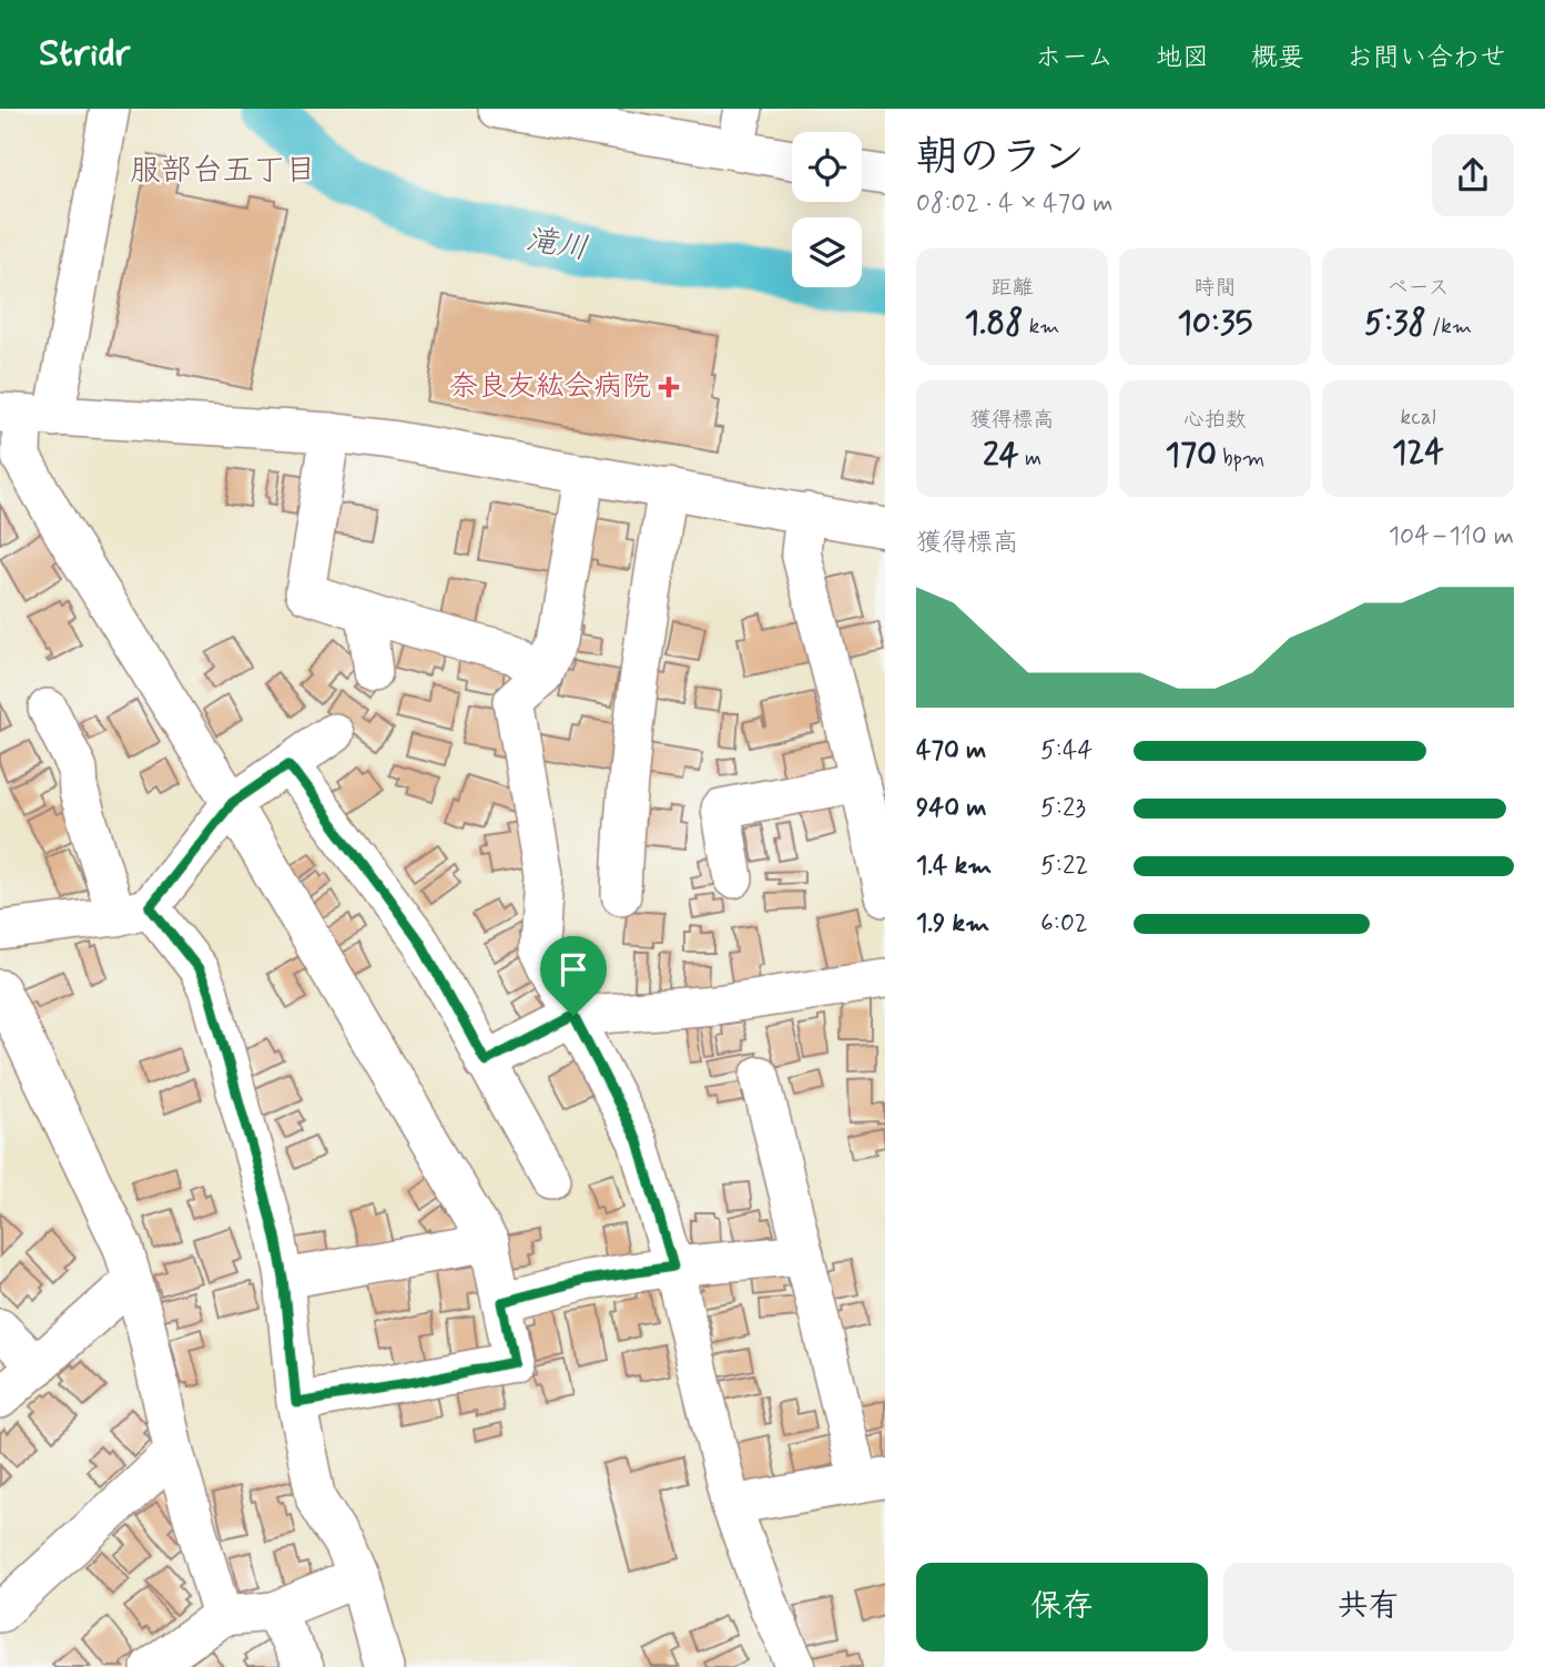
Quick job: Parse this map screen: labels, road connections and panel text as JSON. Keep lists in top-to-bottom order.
{
  "districts": ["服部台五丁目"],
  "water": ["滝川"],
  "places": {
    "health": ["奈良友紘会病院"]
  },
  "page": {
    "header": "Stridr",
    "nav": [
      "ホーム",
      "地図",
      "概要",
      "お問い合わせ"
    ],
    "heading": ["朝のラン", "08:02 · 4 × 470 m"],
    "stats": [
      ["距離", "1.88 km"],
      ["時間", "10:35"],
      ["ペース", "5:38 /km"],
      ["獲得標高", "24 m"],
      ["心拍数", "170 bpm"],
      ["kcal", "124"]
    ],
    "chart": ["獲得標高", "104–110 m"],
    "list": [
      {
        "name": "470 m",
        "note": "5:44"
      },
      {
        "name": "940 m",
        "note": "5:23"
      },
      {
        "name": "1.4 km",
        "note": "5:22"
      },
      {
        "name": "1.9 km",
        "note": "6:02"
      }
    ],
    "buttons": ["保存", "共有"]
  }
}
